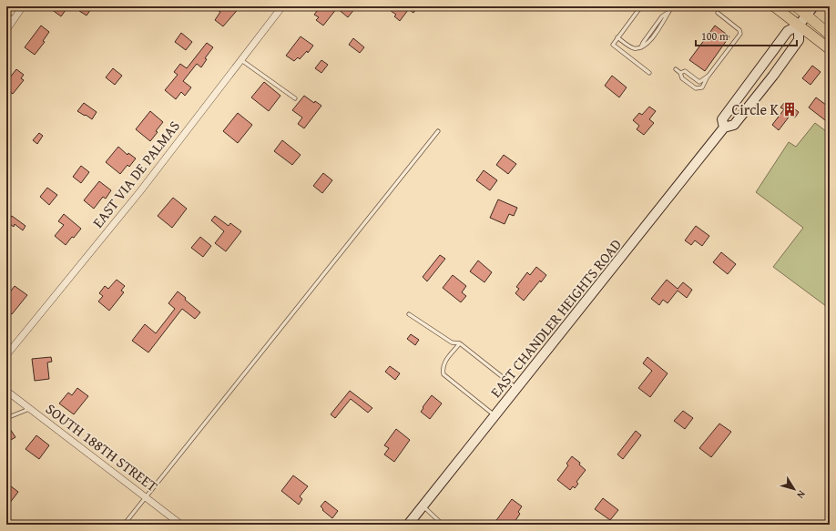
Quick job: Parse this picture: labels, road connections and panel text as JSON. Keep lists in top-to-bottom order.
{
  "streets": {
    "main road": ["EAST CHANDLER HEIGHTS ROAD"],
    "street": ["EAST VIA DE PALMAS", "SOUTH 188TH STREET"]
  },
  "places": {
    "building": ["Circle K"]
  },
  "scale_bar": "100 m",
  "north": "bottom right"
}
